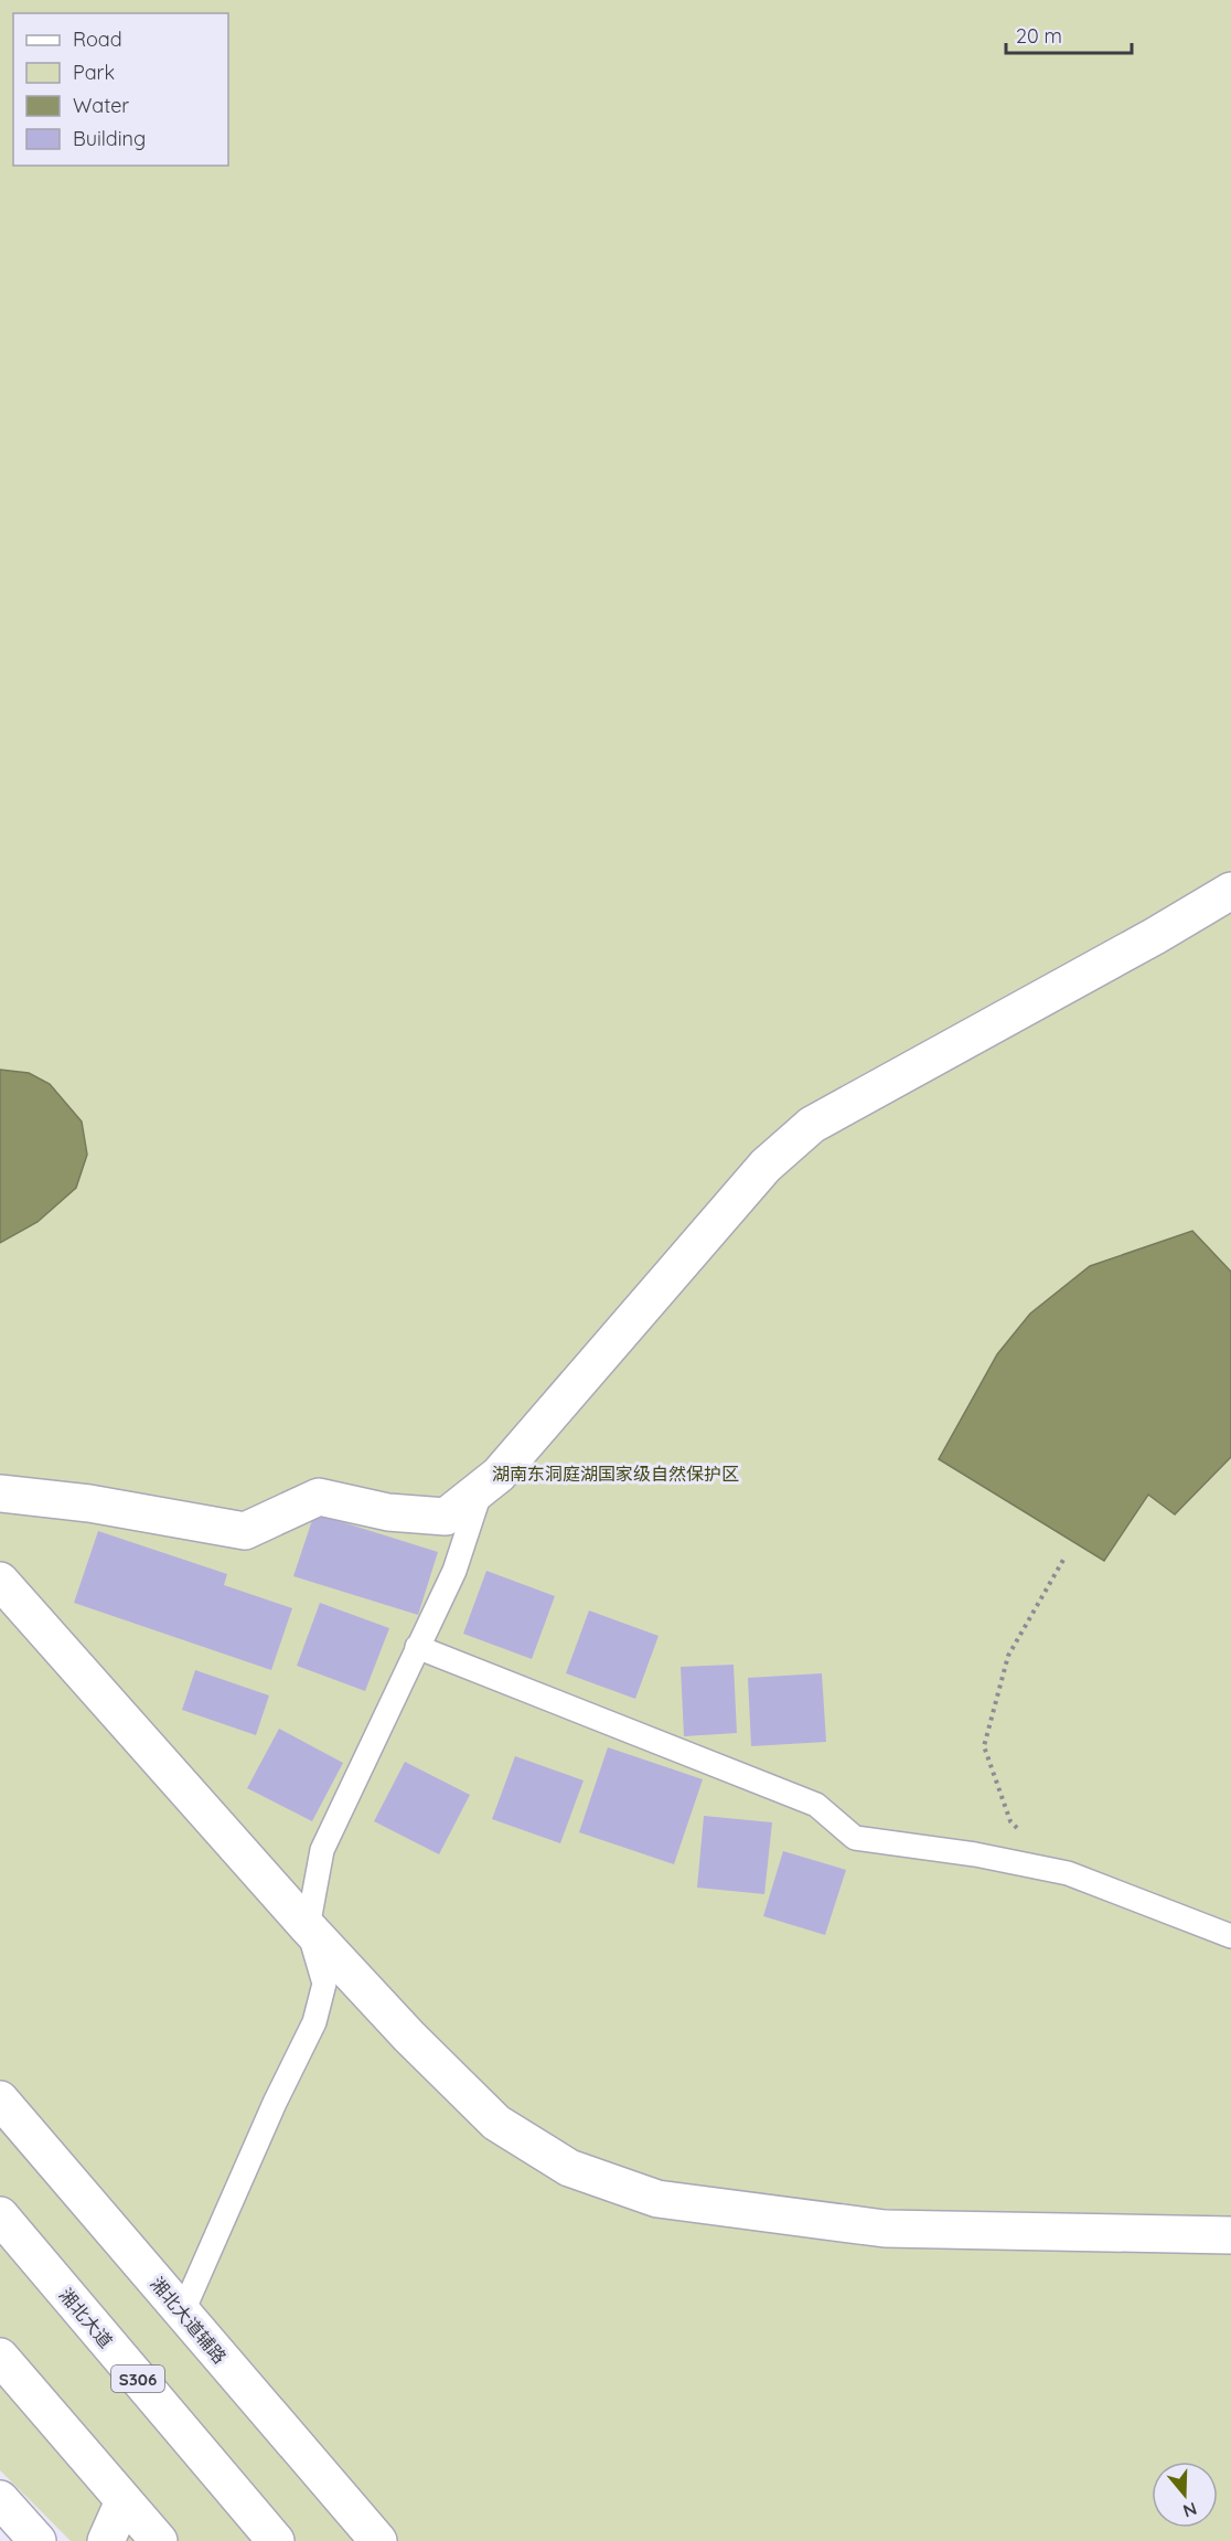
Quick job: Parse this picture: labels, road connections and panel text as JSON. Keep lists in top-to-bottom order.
{
  "streets": {
    "street": ["湘北大道", "湘北大道辅路", "S306"]
  },
  "parks": ["湖南东洞庭湖国家级自然保护区"],
  "legend": [
    "Road",
    "Park",
    "Water",
    "Building"
  ],
  "scale_bar": "20 m",
  "north": "bottom"
}
